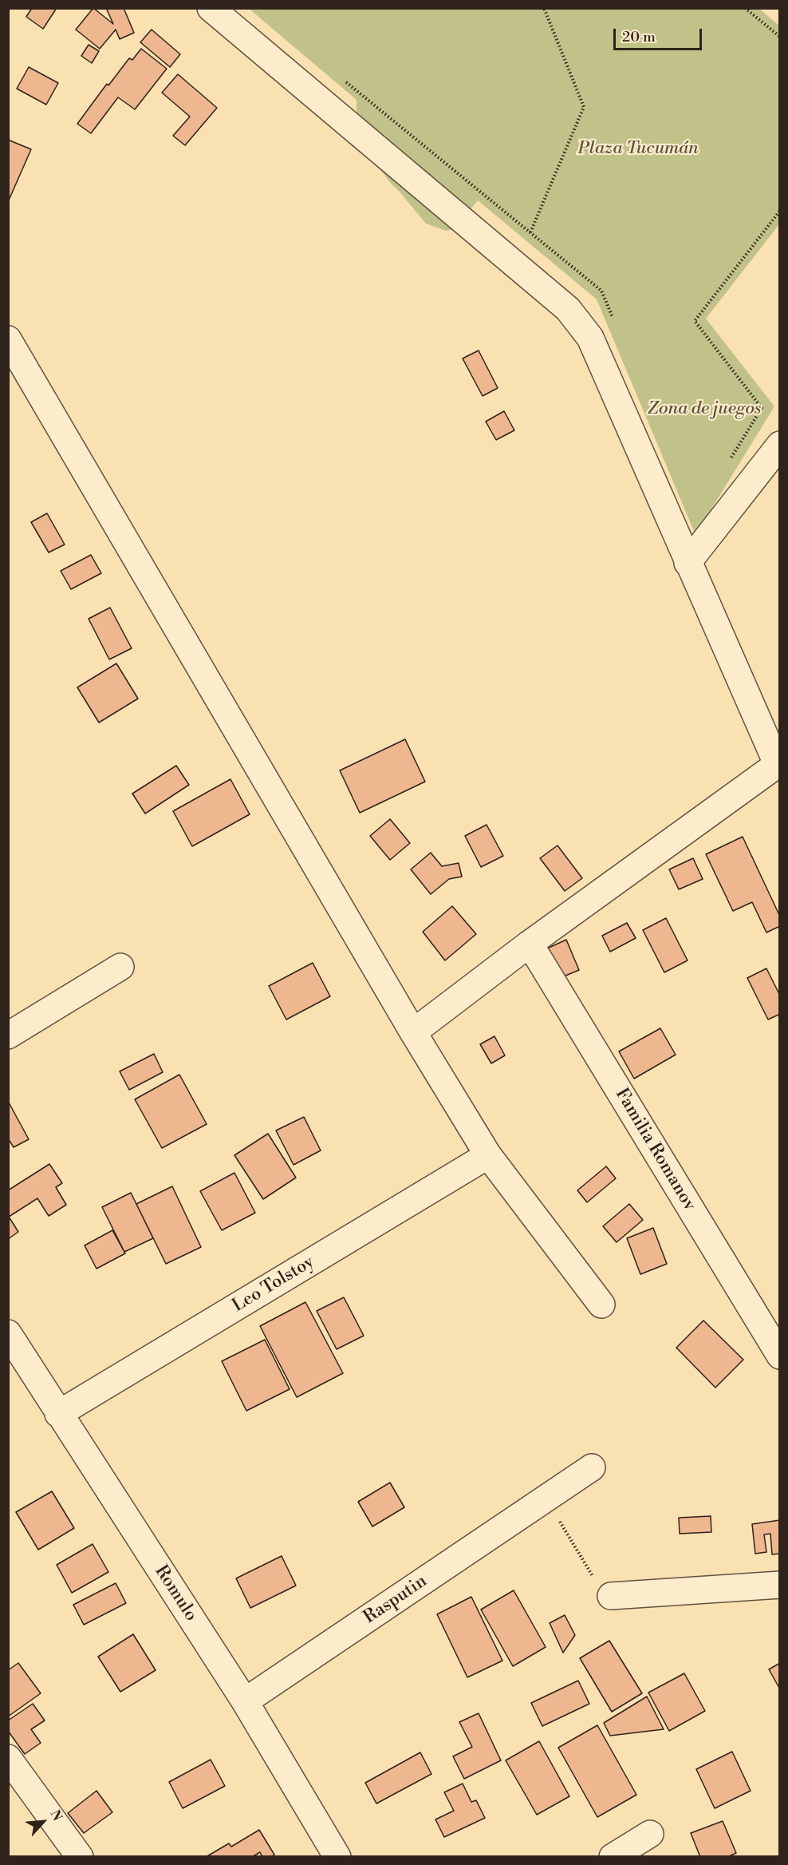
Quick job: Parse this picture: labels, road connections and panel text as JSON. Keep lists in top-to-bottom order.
{
  "streets": {
    "street": [
      "Familia Romanov",
      "Leo Tolstoy",
      "Romulo",
      "Rasputin"
    ]
  },
  "crossings": [
    ["Leo Tolstoy", "Romulo"],
    ["Romulo", "Rasputin"]
  ],
  "parks": ["Plaza Tucumán", "Zona de juegos"],
  "scale_bar": "20 m",
  "north": "top right"
}
